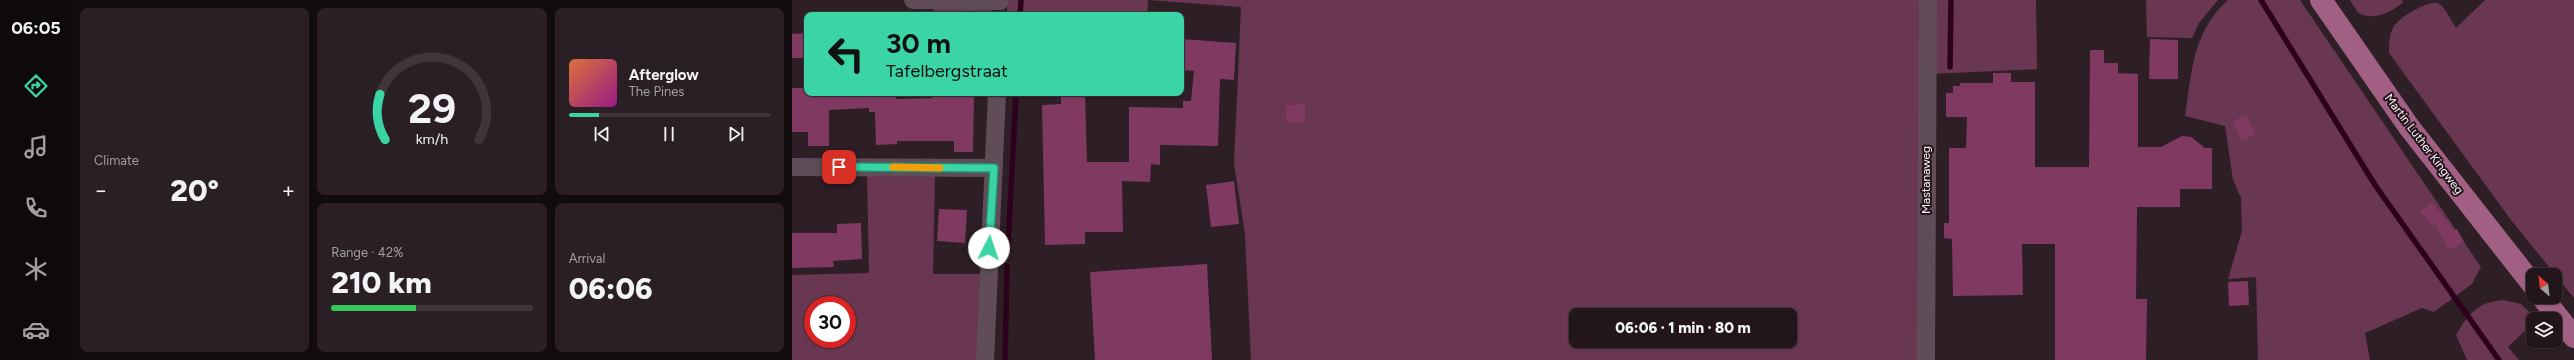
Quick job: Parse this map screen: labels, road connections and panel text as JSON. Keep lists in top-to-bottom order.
{
  "streets": {
    "main road": ["Martin Luther Kingweg"],
    "street": ["Mastanaweg"]
  },
  "north": "top left",
  "page": {
    "tabs": "06:05",
    "tile": [
      "Climate",
      ["Range · 42%", "210 km"],
      ["Arrival", "06:06"]
    ],
    "turn": ["30 m", "Tafelbergstraat"],
    "song": ["Afterglow", "The Pines"],
    "heat": ["−", "20°", "+"],
    "limit": "30",
    "trip": "06:06 · 1 min · 80 m",
    "gauge": ["29", "km/h"]
  }
}
